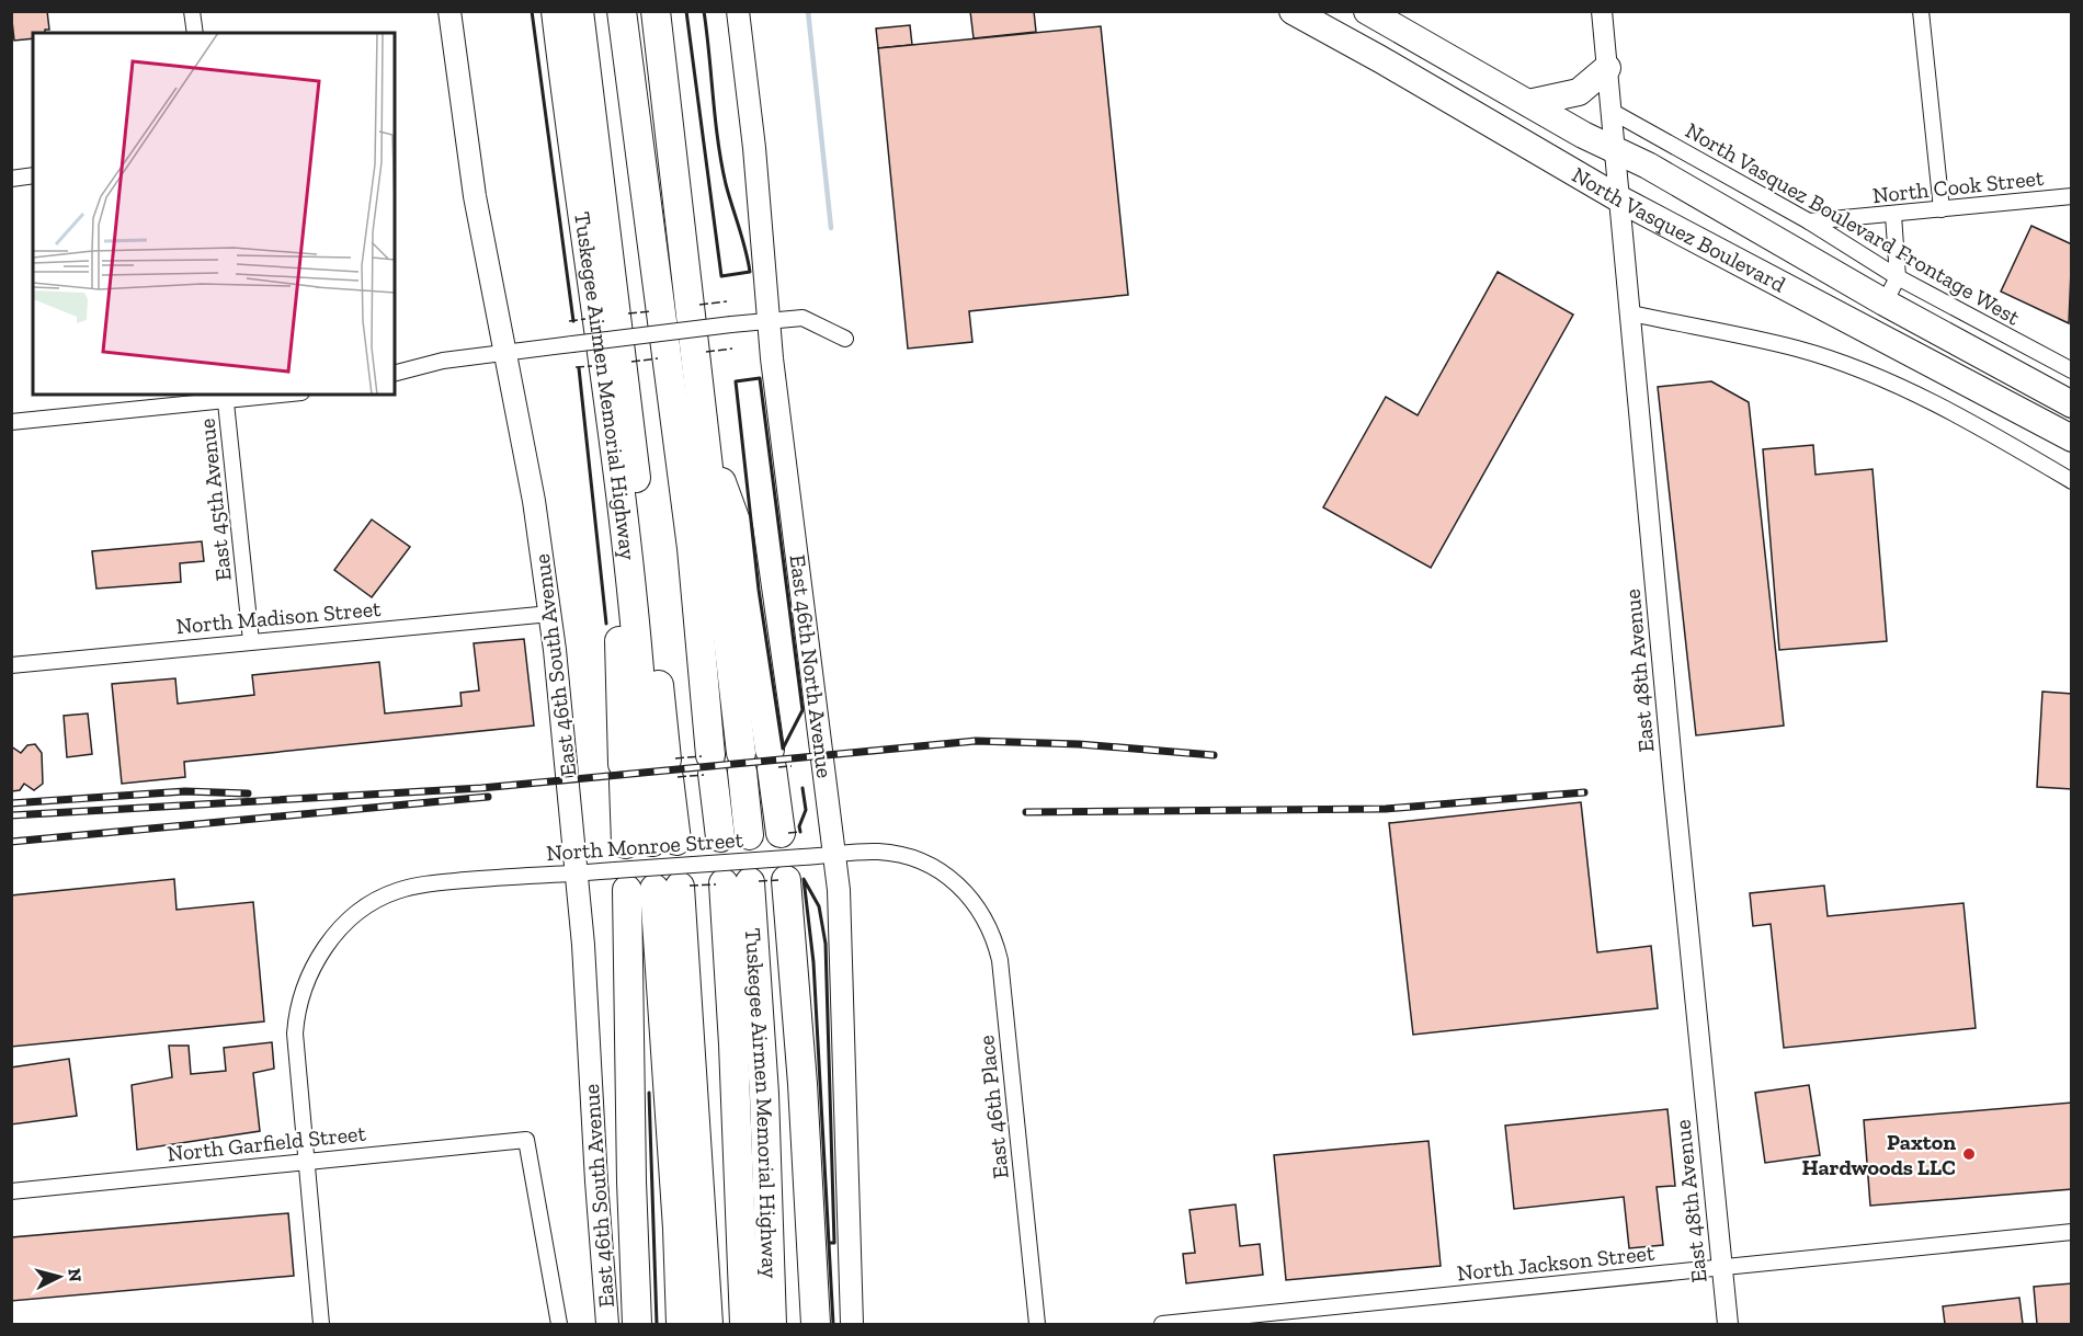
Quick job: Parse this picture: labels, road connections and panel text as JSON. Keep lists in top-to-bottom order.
{
  "streets": {
    "highway": ["North Vasquez Boulevard", "Tuskegee Airmen Memorial Highway"],
    "main road": ["East 46th South Avenue", "East 46th North Avenue"],
    "street": [
      "North Cook Street",
      "North Vasquez Boulevard Frontage West",
      "East 45th Avenue",
      "North Madison Street",
      "East 48th Avenue",
      "North Monroe Street",
      "East 46th Place",
      "North Garfield Street",
      "North Jackson Street"
    ]
  },
  "crossings": [
    ["North Cook Street", "North Vasquez Boulevard Frontage West"],
    ["North Vasquez Boulevard Frontage West", "East 48th Avenue"],
    ["North Vasquez Boulevard", "East 48th Avenue"],
    ["East 45th Avenue", "North Madison Street"],
    ["North Madison Street", "East 46th South Avenue"],
    ["East 46th South Avenue", "North Monroe Street"],
    ["East 46th North Avenue", "North Monroe Street"],
    ["East 48th Avenue", "North Jackson Street"],
    ["North Monroe Street", "East 46th Place"],
    ["North Monroe Street", "North Garfield Street"]
  ],
  "places": ["Paxton Hardwoods LLC"],
  "north": "right"
}
